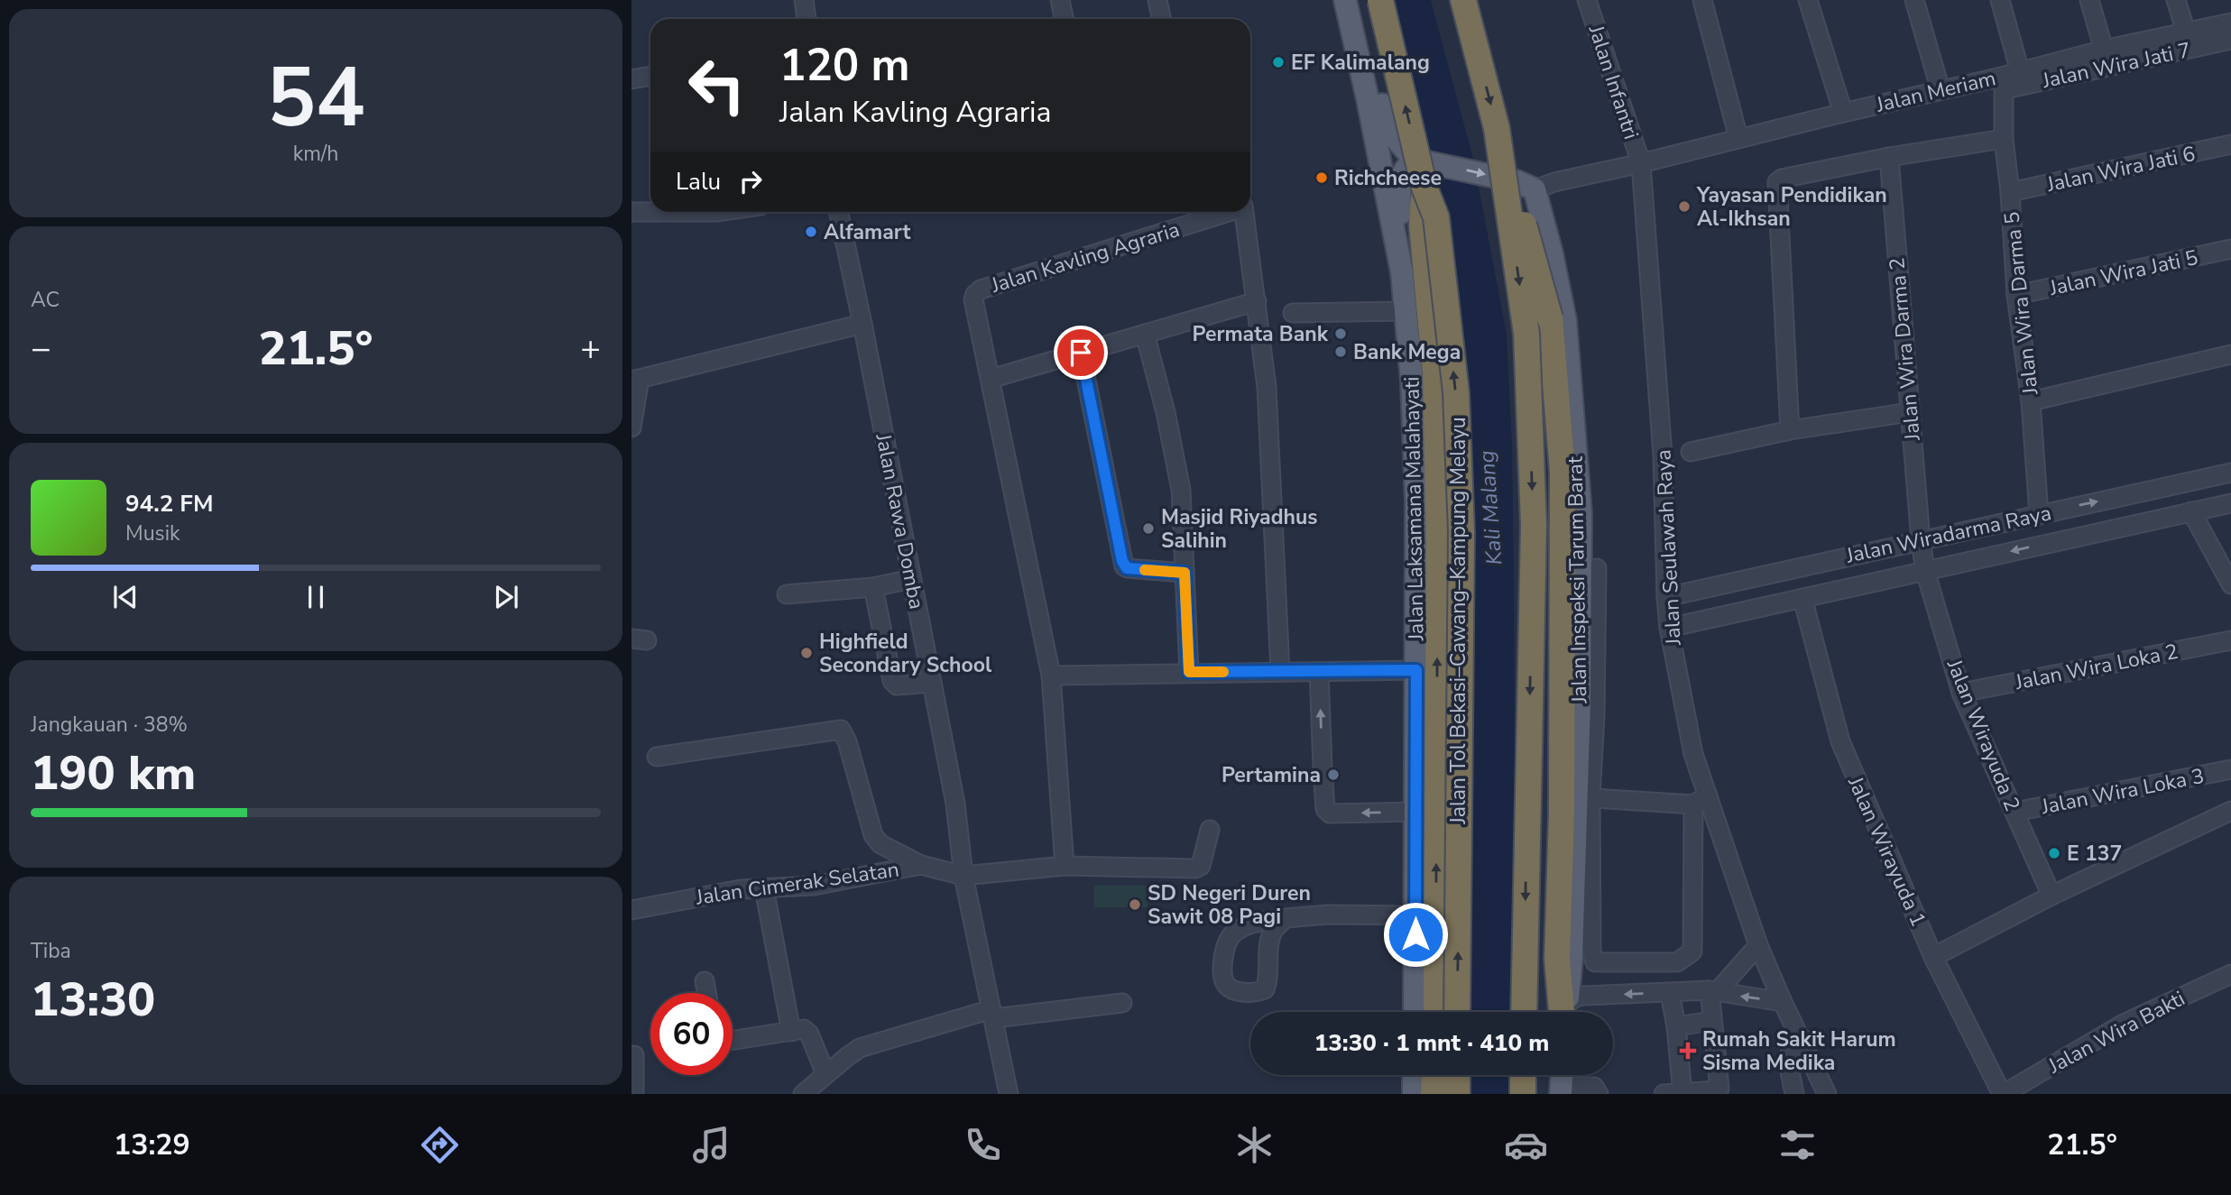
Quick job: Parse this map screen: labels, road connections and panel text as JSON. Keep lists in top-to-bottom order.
{
  "streets": {
    "highway": ["Jalan Tol Bekasi–Cawang–Kampung Melayu"],
    "main road": ["Jalan Laksamana Malahayati", "Jalan Inspeksi Tarum Barat"],
    "street": [
      "Jalan Wira Jati 7",
      "Jalan Infantri",
      "Jalan Meriam",
      "Jalan Wira Jati 6",
      "Jalan Kavling Agraria",
      "Jalan Wira Jati 5",
      "Jalan Wira Darma 5",
      "Jalan Wira Darma 2",
      "Jalan Rawa Domba",
      "Jalan Wiradarma Raya",
      "Jalan Seulawah Raya",
      "Jalan Wira Loka 2",
      "Jalan Wirayuda 2",
      "Jalan Wira Loka 3",
      "Jalan Wirayuda 1",
      "Jalan Cimerak Selatan",
      "Jalan Wira Bakti"
    ]
  },
  "crossings": [
    ["Jalan Wira Jati 7", "Jalan Wira Darma 5"],
    ["Jalan Infantri", "Jalan Meriam"],
    ["Jalan Infantri", "Jalan Seulawah Raya"],
    ["Jalan Meriam", "Jalan Seulawah Raya"],
    ["Jalan Meriam", "Jalan Inspeksi Tarum Barat"],
    ["Jalan Wira Jati 6", "Jalan Wira Darma 5"],
    ["Jalan Wira Jati 5", "Jalan Wira Darma 5"],
    ["Jalan Wira Darma 5", "Jalan Wiradarma Raya"],
    ["Jalan Wira Darma 2", "Jalan Wiradarma Raya"],
    ["Jalan Wira Darma 2", "Jalan Wirayuda 2"],
    ["Jalan Rawa Domba", "Jalan Cimerak Selatan"],
    ["Jalan Wiradarma Raya", "Jalan Seulawah Raya"],
    ["Jalan Wiradarma Raya", "Jalan Wirayuda 2"],
    ["Jalan Wiradarma Raya", "Jalan Wirayuda 1"],
    ["Jalan Wira Loka 2", "Jalan Wirayuda 2"],
    ["Jalan Wirayuda 2", "Jalan Wira Loka 3"],
    ["Jalan Wirayuda 1", "Jalan Wira Bakti"]
  ],
  "water": ["Kali Malang"],
  "places": {
    "other": [
      "EF Kalimalang",
      "Richcheese",
      "Yayasan Pendidikan Al-Ikhsan",
      "Alfamart",
      "Permata Bank",
      "Bank Mega",
      "Masjid Riyadhus Salihin",
      "Highfield Secondary School",
      "Pertamina",
      "E 137",
      "SD Negeri Duren Sawit 08 Pagi"
    ],
    "health": ["Rumah Sakit Harum Sisma Medika"]
  },
  "page": {
    "tile": [
      ["54", "km/h"],
      "AC",
      ["Jangkauan · 38%", "190 km"],
      ["Tiba", "13:30"]
    ],
    "turn": ["120 m", "Jalan Kavling Agraria"],
    "then": "Lalu",
    "heat": ["−", "21.5°", "+"],
    "song": ["94.2 FM", "Musik"],
    "limit": "60",
    "trip": "13:30 · 1 mnt · 410 m",
    "tabs": ["13:29", "21.5°"]
  }
}
